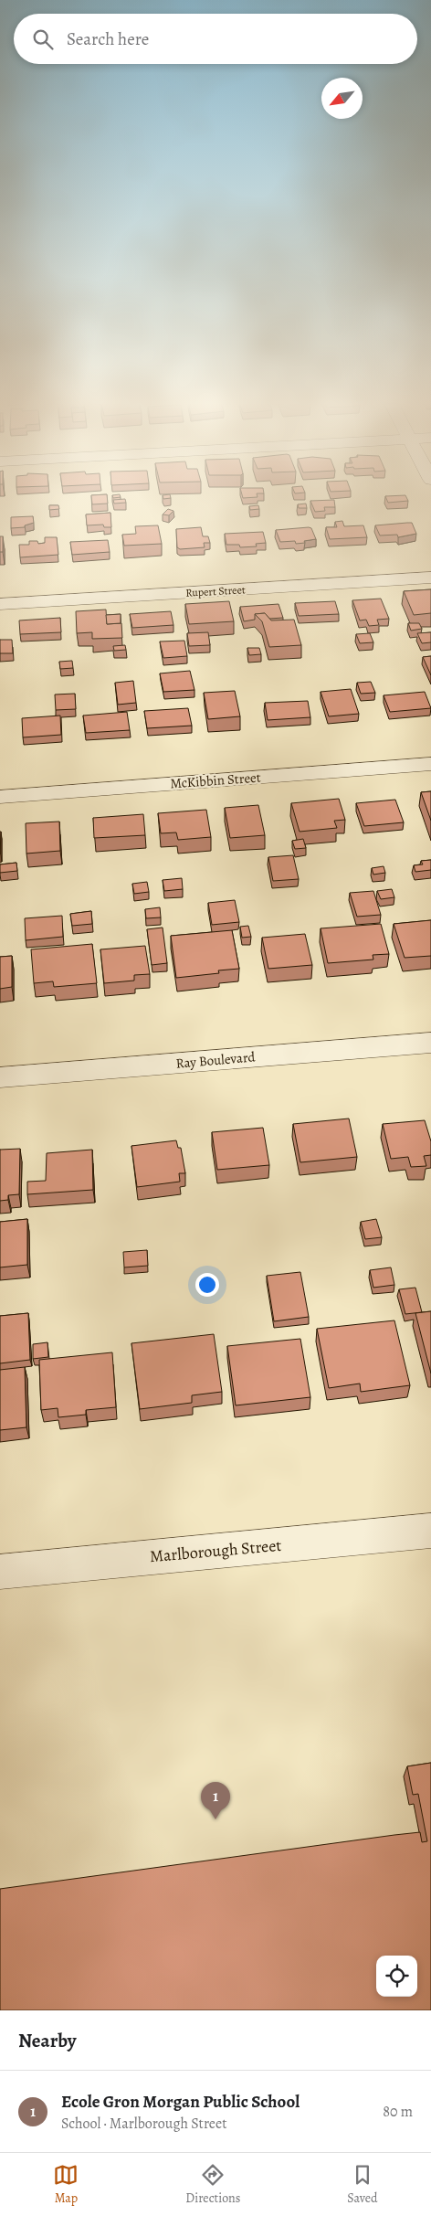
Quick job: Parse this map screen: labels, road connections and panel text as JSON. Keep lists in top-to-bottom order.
{
  "streets": {
    "street": [
      "Rupert Street",
      "McKibbin Street",
      "Ray Boulevard",
      "Marlborough Street"
    ]
  },
  "north": "bottom left",
  "page": {
    "search": "Search here",
    "pins": "1",
    "heading": "Nearby",
    "list": [
      {
        "mark": "1",
        "name": "Ecole Gron Morgan Public School",
        "note": "School · Marlborough Street",
        "value": "80 m"
      }
    ],
    "nav": ["Map", "Directions", "Saved"]
  }
}
